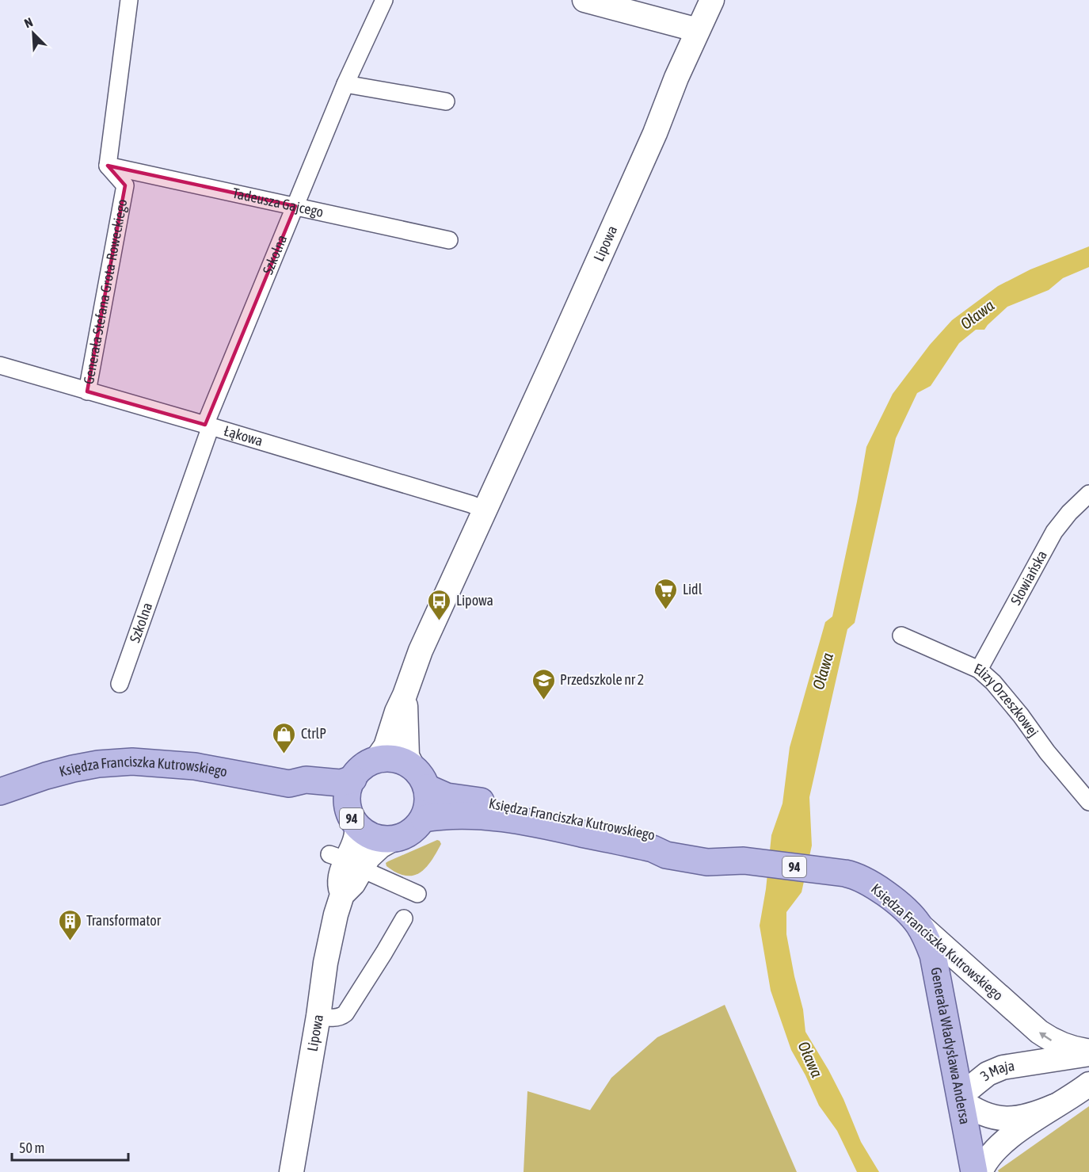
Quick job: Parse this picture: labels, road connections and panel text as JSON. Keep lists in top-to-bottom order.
{
  "streets": {
    "main road": ["Księdza Franciszka Kutrowskiego", "94", "Generała Władysława Andersa"],
    "street": [
      "Tadeusza Gajcego",
      "Lipowa",
      "Szkolna",
      "Generała Stefana Grota-Roweckiego",
      "Łąkowa",
      "Słowiańska",
      "Elizy Orzeszkowej",
      "3 Maja"
    ]
  },
  "crossings": [
    ["Tadeusza Gajcego", "Szkolna"],
    ["Tadeusza Gajcego", "Generała Stefana Grota-Roweckiego"],
    ["Lipowa", "Łąkowa"],
    ["Lipowa", "Księdza Franciszka Kutrowskiego"],
    ["Lipowa", "94"],
    ["Szkolna", "Łąkowa"],
    ["Generała Stefana Grota-Roweckiego", "Łąkowa"],
    ["Słowiańska", "Elizy Orzeszkowej"],
    ["Księdza Franciszka Kutrowskiego", "94"],
    ["Księdza Franciszka Kutrowskiego", "Generała Władysława Andersa"],
    ["Księdza Franciszka Kutrowskiego", "3 Maja"],
    ["Generała Władysława Andersa", "3 Maja"]
  ],
  "water": ["Oława"],
  "places": {
    "supermarket": ["Lidl"],
    "bus stop": ["Lipowa"],
    "school or university": ["Przedszkole nr 2"],
    "shop": ["CtrlP"],
    "building": ["Transformator"]
  },
  "scale_bar": "50 m",
  "north": "top left"
}
